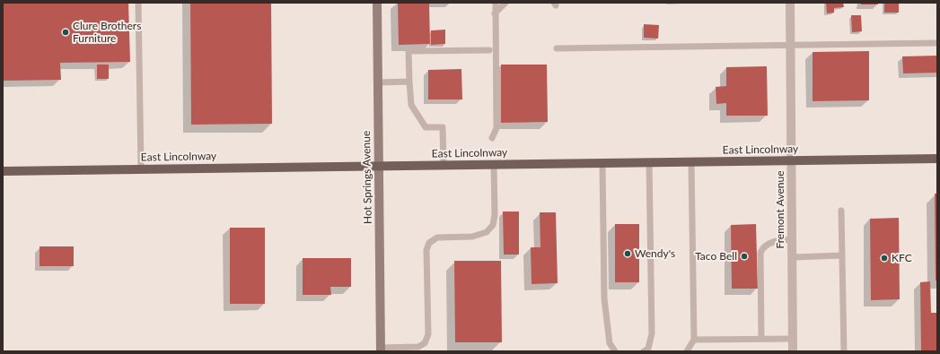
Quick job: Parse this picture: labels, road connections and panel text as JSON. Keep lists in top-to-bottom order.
{
  "streets": {
    "main road": ["East Lincolnway"],
    "street": ["Hot Springs Avenue", "Fremont Avenue"]
  },
  "crossings": [
    ["East Lincolnway", "Hot Springs Avenue"],
    ["East Lincolnway", "Fremont Avenue"]
  ],
  "places": [
    "Clure Brothers Furniture",
    "Wendy's",
    "Taco Bell",
    "KFC"
  ]
}
